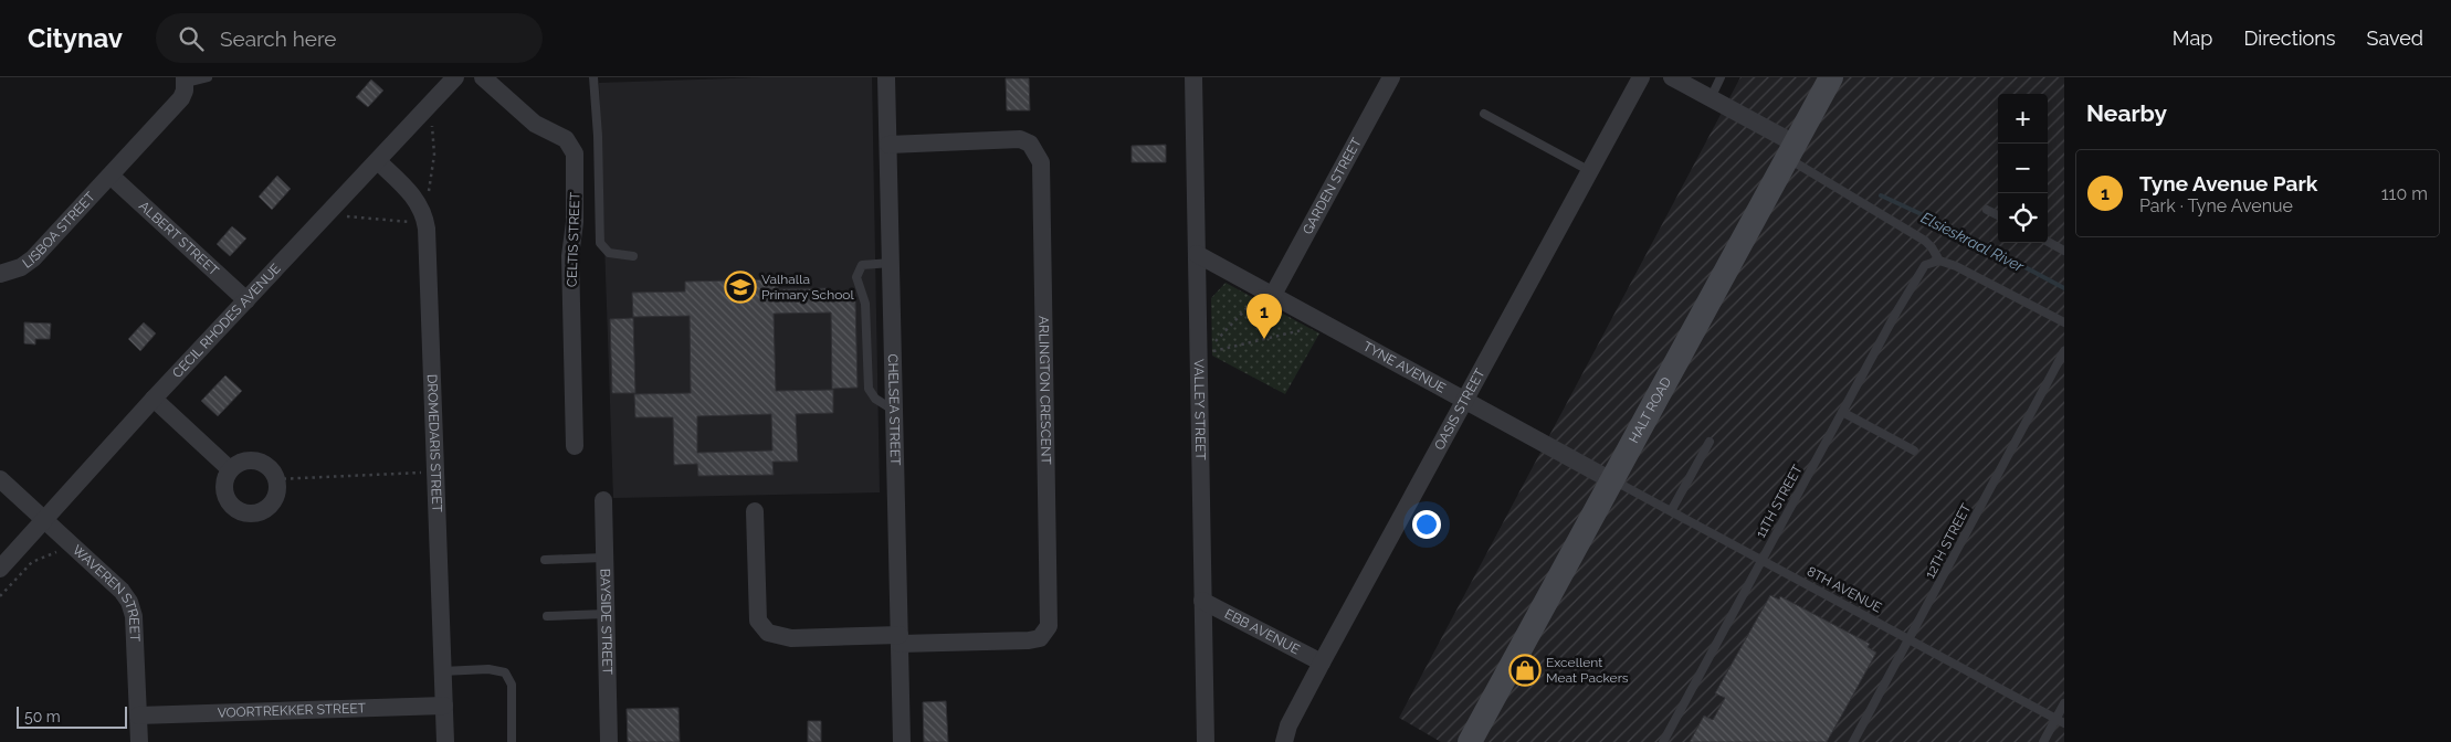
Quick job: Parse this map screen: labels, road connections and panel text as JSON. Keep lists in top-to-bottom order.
{
  "streets": {
    "street": [
      "GARDEN STREET",
      "LISBOA STREET",
      "ALBERT STREET",
      "CELTIS STREET",
      "CECIL RHODES AVENUE",
      "TYNE AVENUE",
      "ARLINGTON CRESCENT",
      "CHELSEA STREET",
      "VALLEY STREET",
      "OASIS STREET",
      "HALT ROAD",
      "DROMEDARIS STREET",
      "WAVEREN STREET",
      "BAYSIDE STREET",
      "EBB AVENUE",
      "VOORTREKKER STREET"
    ],
    "lane": ["11TH STREET", "12TH STREET", "8TH AVENUE"]
  },
  "crossings": [
    ["GARDEN STREET", "TYNE AVENUE"],
    ["LISBOA STREET", "ALBERT STREET"],
    ["ALBERT STREET", "CECIL RHODES AVENUE"],
    ["CECIL RHODES AVENUE", "DROMEDARIS STREET"],
    ["CECIL RHODES AVENUE", "WAVEREN STREET"],
    ["TYNE AVENUE", "VALLEY STREET"],
    ["TYNE AVENUE", "OASIS STREET"],
    ["TYNE AVENUE", "HALT ROAD"],
    ["TYNE AVENUE", "8TH AVENUE"],
    ["ARLINGTON CRESCENT", "CHELSEA STREET"],
    ["VALLEY STREET", "EBB AVENUE"],
    ["OASIS STREET", "EBB AVENUE"],
    ["HALT ROAD", "8TH AVENUE"],
    ["DROMEDARIS STREET", "VOORTREKKER STREET"],
    ["11TH STREET", "8TH AVENUE"],
    ["12TH STREET", "8TH AVENUE"],
    ["WAVEREN STREET", "VOORTREKKER STREET"]
  ],
  "water": ["Elsieskraal River"],
  "places": {
    "school or university": ["Valhalla Primary School"],
    "shop": ["Excellent Meat Packers"]
  },
  "scale_bar": "50 m",
  "page": {
    "header": "Citynav",
    "search": "Search here",
    "nav": ["Map", "Directions", "Saved"],
    "heading": "Nearby",
    "map_buttons": ["+", "−"],
    "list": [
      {
        "mark": "1",
        "name": "Tyne Avenue Park",
        "note": "Park · Tyne Avenue",
        "value": "110 m"
      }
    ],
    "pins": "1",
    "scale": "50 m"
  }
}
